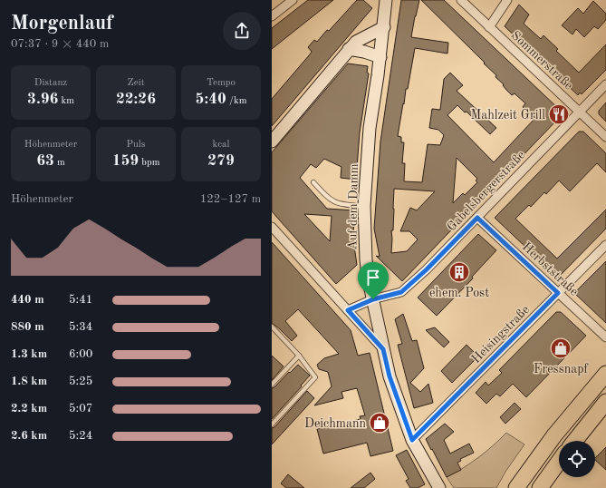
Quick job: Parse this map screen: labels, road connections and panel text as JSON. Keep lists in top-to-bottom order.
{
  "streets": {
    "street": [
      "Sommerstraße",
      "Gabelsbergerstraße",
      "Auf dem Damm",
      "Herbststraße",
      "Heisingstraße"
    ]
  },
  "crossings": [
    ["Sommerstraße", "Gabelsbergerstraße"],
    ["Gabelsbergerstraße", "Auf dem Damm"],
    ["Gabelsbergerstraße", "Herbststraße"],
    ["Auf dem Damm", "Heisingstraße"],
    ["Herbststraße", "Heisingstraße"]
  ],
  "places": {
    "restaurant": ["Mahlzeit Grill"],
    "building": ["ehem. Post"],
    "shop": ["Fressnapf", "Deichmann"]
  },
  "page": {
    "heading": ["Morgenlauf", "07:37 · 9 × 440 m"],
    "stats": [
      ["Distanz", "3.96 km"],
      ["Zeit", "22:26"],
      ["Tempo", "5:40 /km"],
      ["Höhenmeter", "63 m"],
      ["Puls", "159 bpm"],
      ["kcal", "279"]
    ],
    "chart": ["Höhenmeter", "122–127 m"],
    "list": [
      {
        "name": "440 m",
        "note": "5:41"
      },
      {
        "name": "880 m",
        "note": "5:34"
      },
      {
        "name": "1.3 km",
        "note": "6:00"
      },
      {
        "name": "1.8 km",
        "note": "5:25"
      },
      {
        "name": "2.2 km",
        "note": "5:07"
      },
      {
        "name": "2.6 km",
        "note": "5:24"
      }
    ]
  }
}
